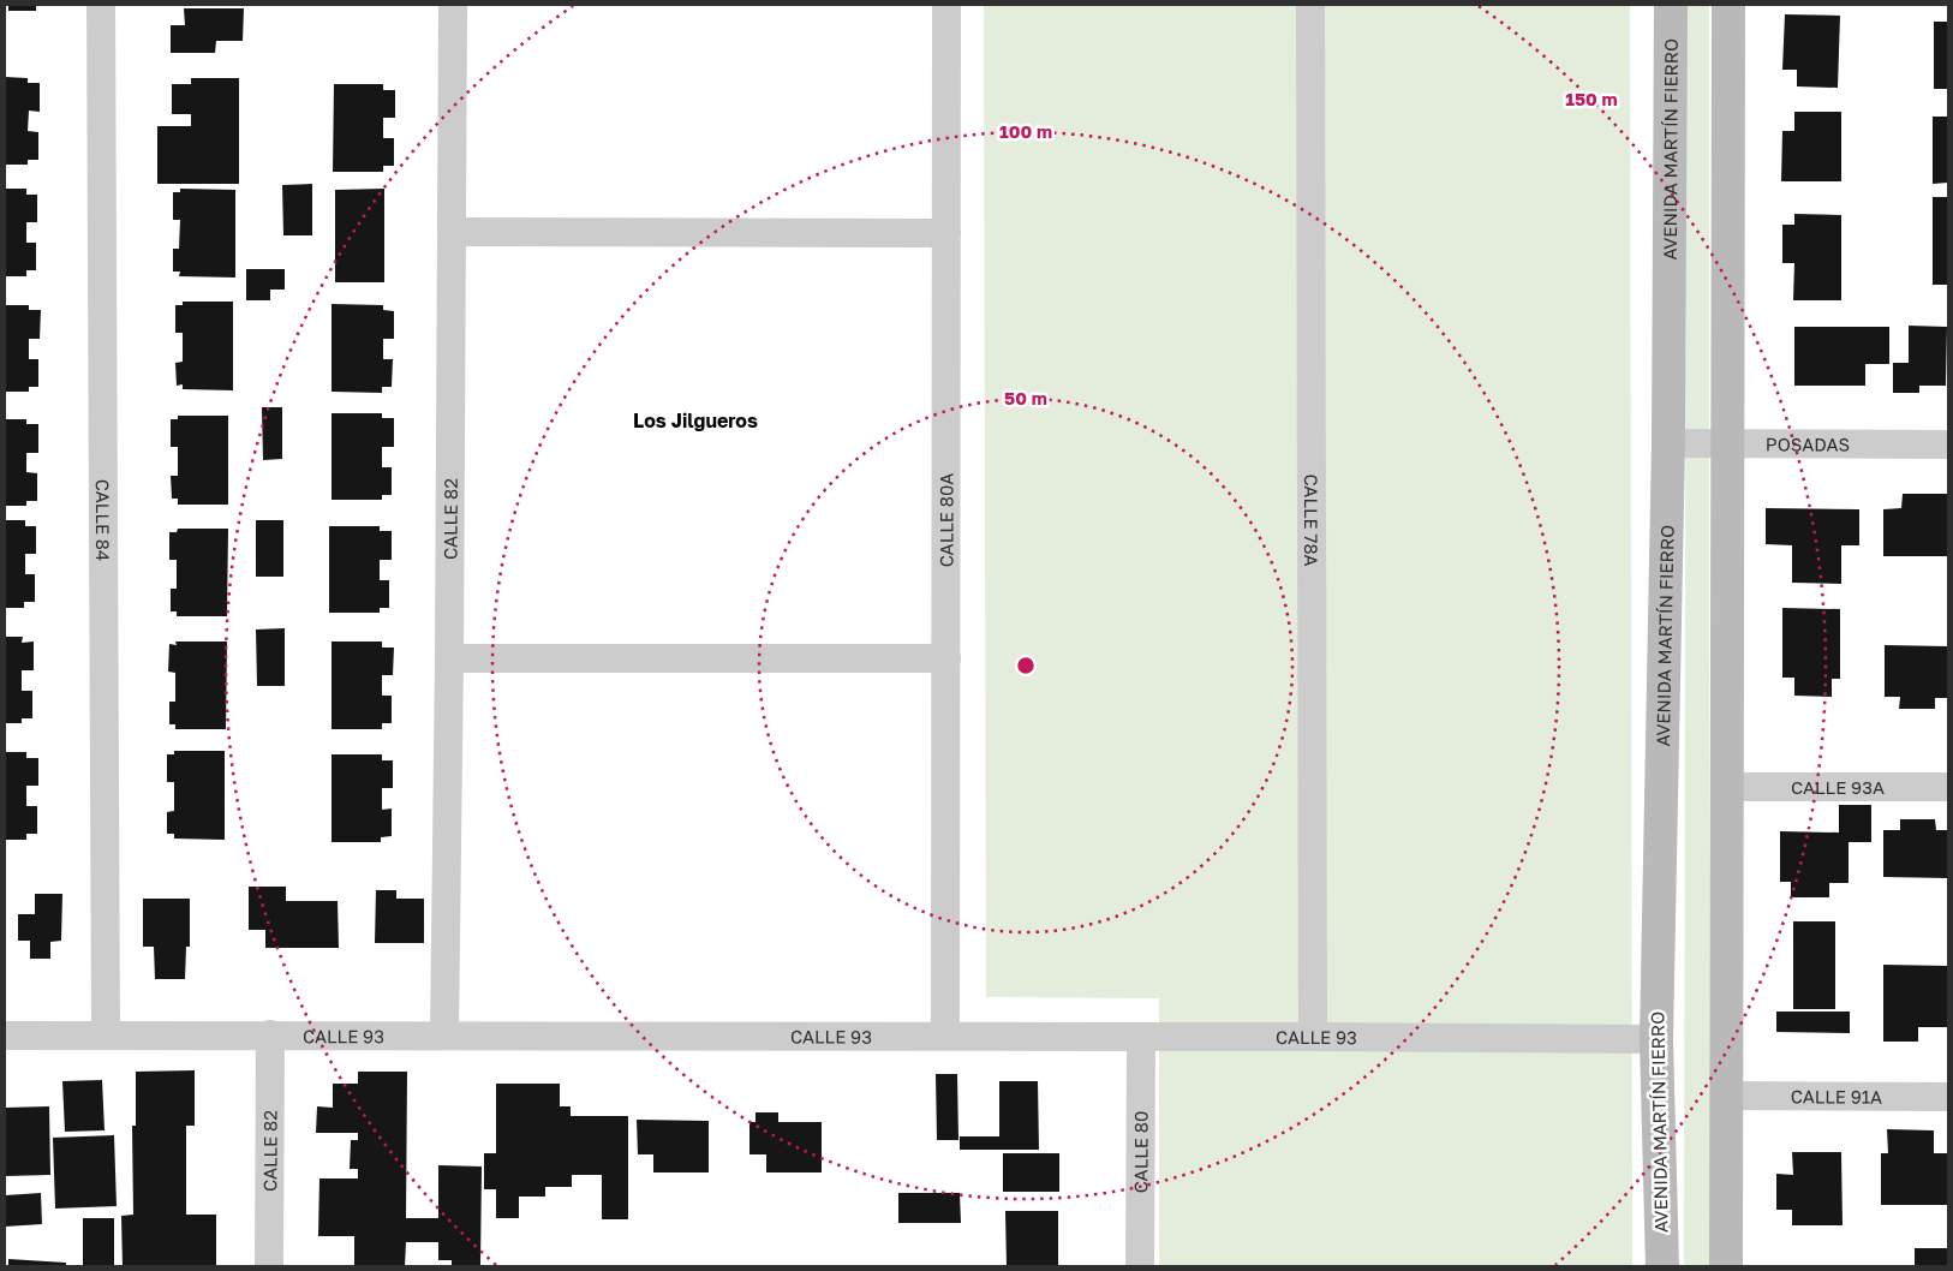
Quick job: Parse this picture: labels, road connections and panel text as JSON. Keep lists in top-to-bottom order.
{
  "streets": {
    "main road": ["AVENIDA MARTÍN FIERRO"],
    "street": [
      "POSADAS",
      "CALLE 84",
      "CALLE 82",
      "CALLE 80A",
      "CALLE 78A",
      "CALLE 93A",
      "CALLE 93",
      "CALLE 91A",
      "CALLE 80"
    ]
  },
  "crossings": [
    ["AVENIDA MARTÍN FIERRO", "POSADAS"],
    ["AVENIDA MARTÍN FIERRO", "CALLE 93"],
    ["CALLE 84", "CALLE 93"],
    ["CALLE 82", "CALLE 93"],
    ["CALLE 80A", "CALLE 93"],
    ["CALLE 78A", "CALLE 93"],
    ["CALLE 93", "CALLE 80"]
  ],
  "districts": ["Los Jilgueros"],
  "rings": ["150 m", "100 m", "50 m"]
}
